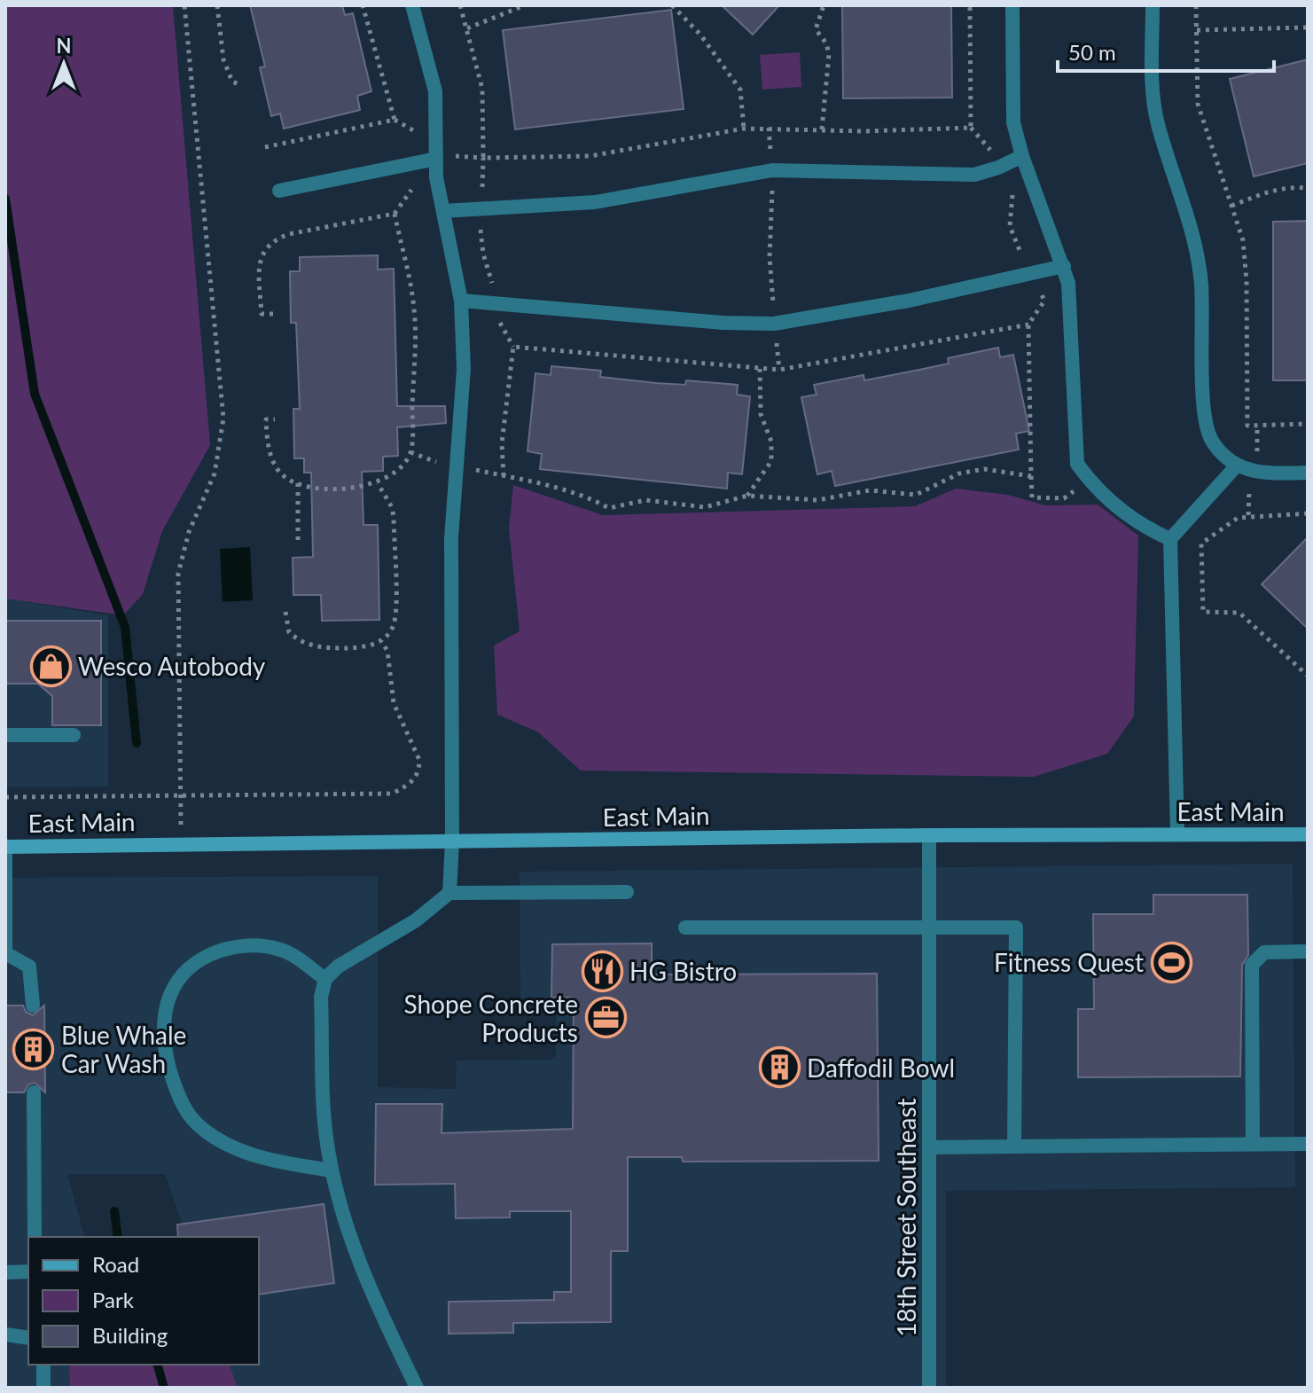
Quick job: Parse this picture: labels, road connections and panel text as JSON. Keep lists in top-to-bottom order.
{
  "streets": {
    "main road": ["East Main"],
    "street": ["18th Street Southeast"]
  },
  "crossings": [
    ["East Main", "18th Street Southeast"]
  ],
  "places": {
    "shop": ["Wesco Autobody"],
    "sports": ["Fitness Quest"],
    "restaurant": ["HG Bistro"],
    "office": ["Shope Concrete Products"],
    "building": ["Blue Whale Car Wash", "Daffodil Bowl"]
  },
  "legend": ["Road", "Park", "Building"],
  "scale_bar": "50 m",
  "north": "top"
}
